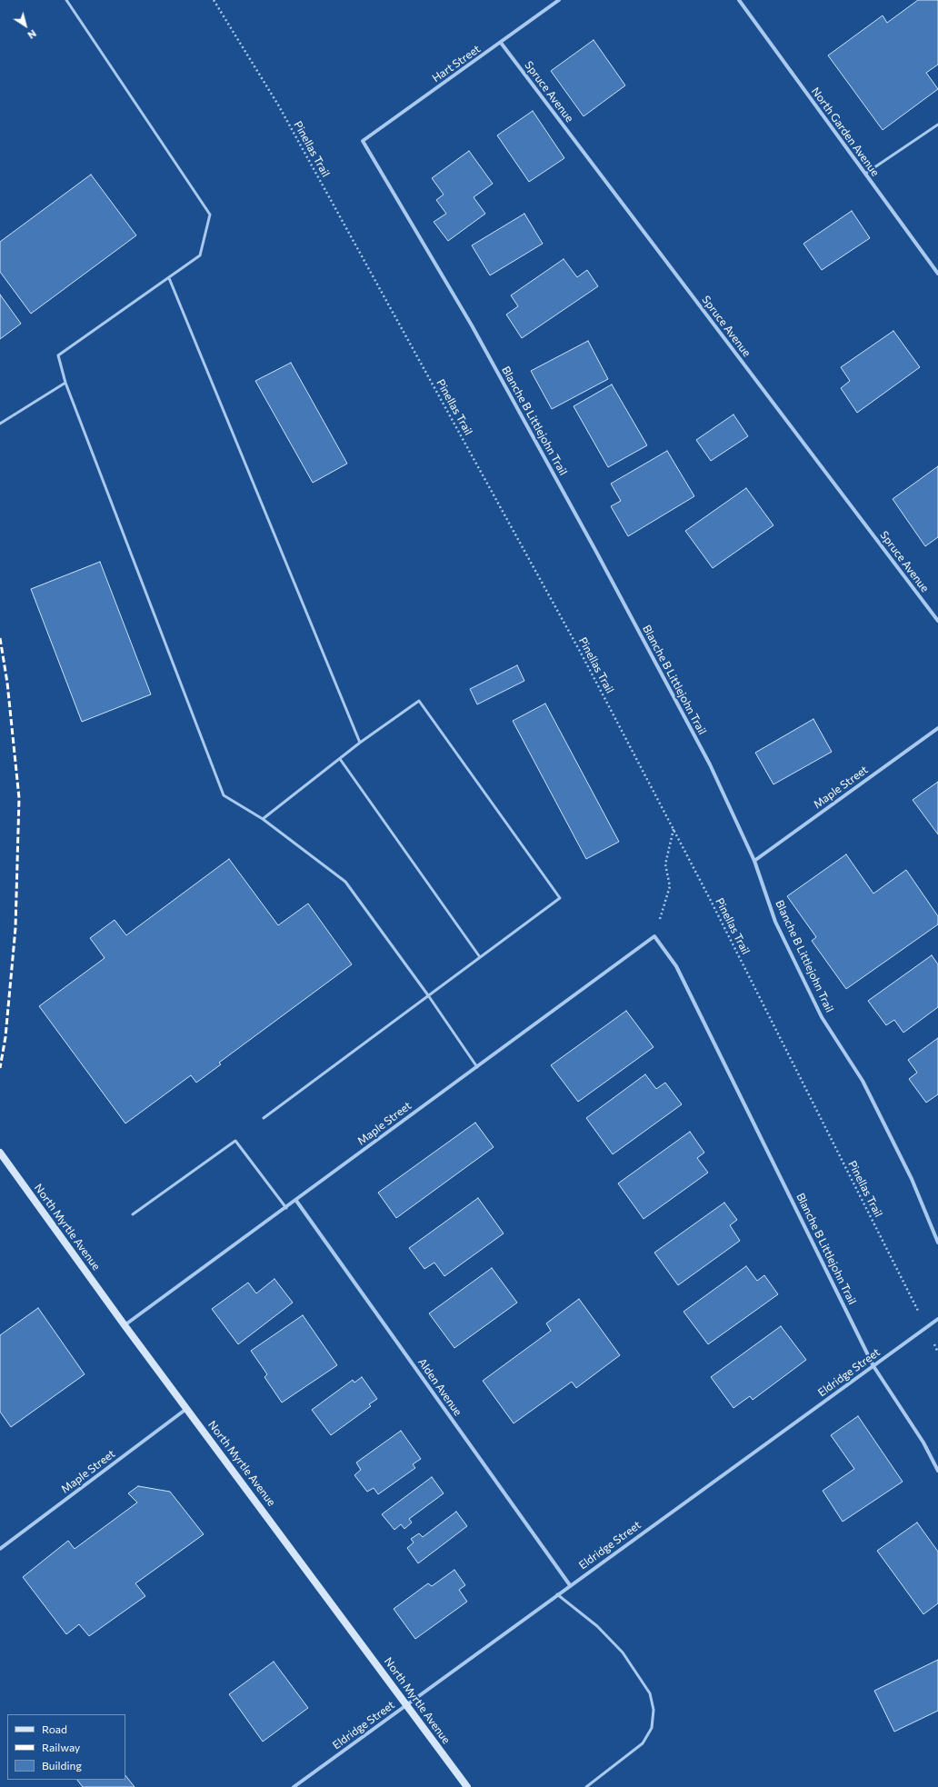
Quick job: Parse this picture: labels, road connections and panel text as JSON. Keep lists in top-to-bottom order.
{
  "streets": {
    "main road": ["North Myrtle Avenue"],
    "street": [
      "Hart Street",
      "Spruce Avenue",
      "North Garden Avenue",
      "Blanche B Littlejohn Trail",
      "Maple Street",
      "Eldridge Street",
      "Alden Avenue"
    ],
    "path": ["Pinellas Trail"]
  },
  "crossings": [
    ["Hart Street", "Spruce Avenue"],
    ["Hart Street", "Blanche B Littlejohn Trail"],
    ["Pinellas Trail", "Eldridge Street"],
    ["Blanche B Littlejohn Trail", "Maple Street"],
    ["Blanche B Littlejohn Trail", "Eldridge Street"],
    ["Maple Street", "North Myrtle Avenue"],
    ["Maple Street", "Alden Avenue"],
    ["North Myrtle Avenue", "Eldridge Street"],
    ["Eldridge Street", "Alden Avenue"]
  ],
  "legend": ["Road", "Railway", "Building"],
  "north": "bottom right"
}
